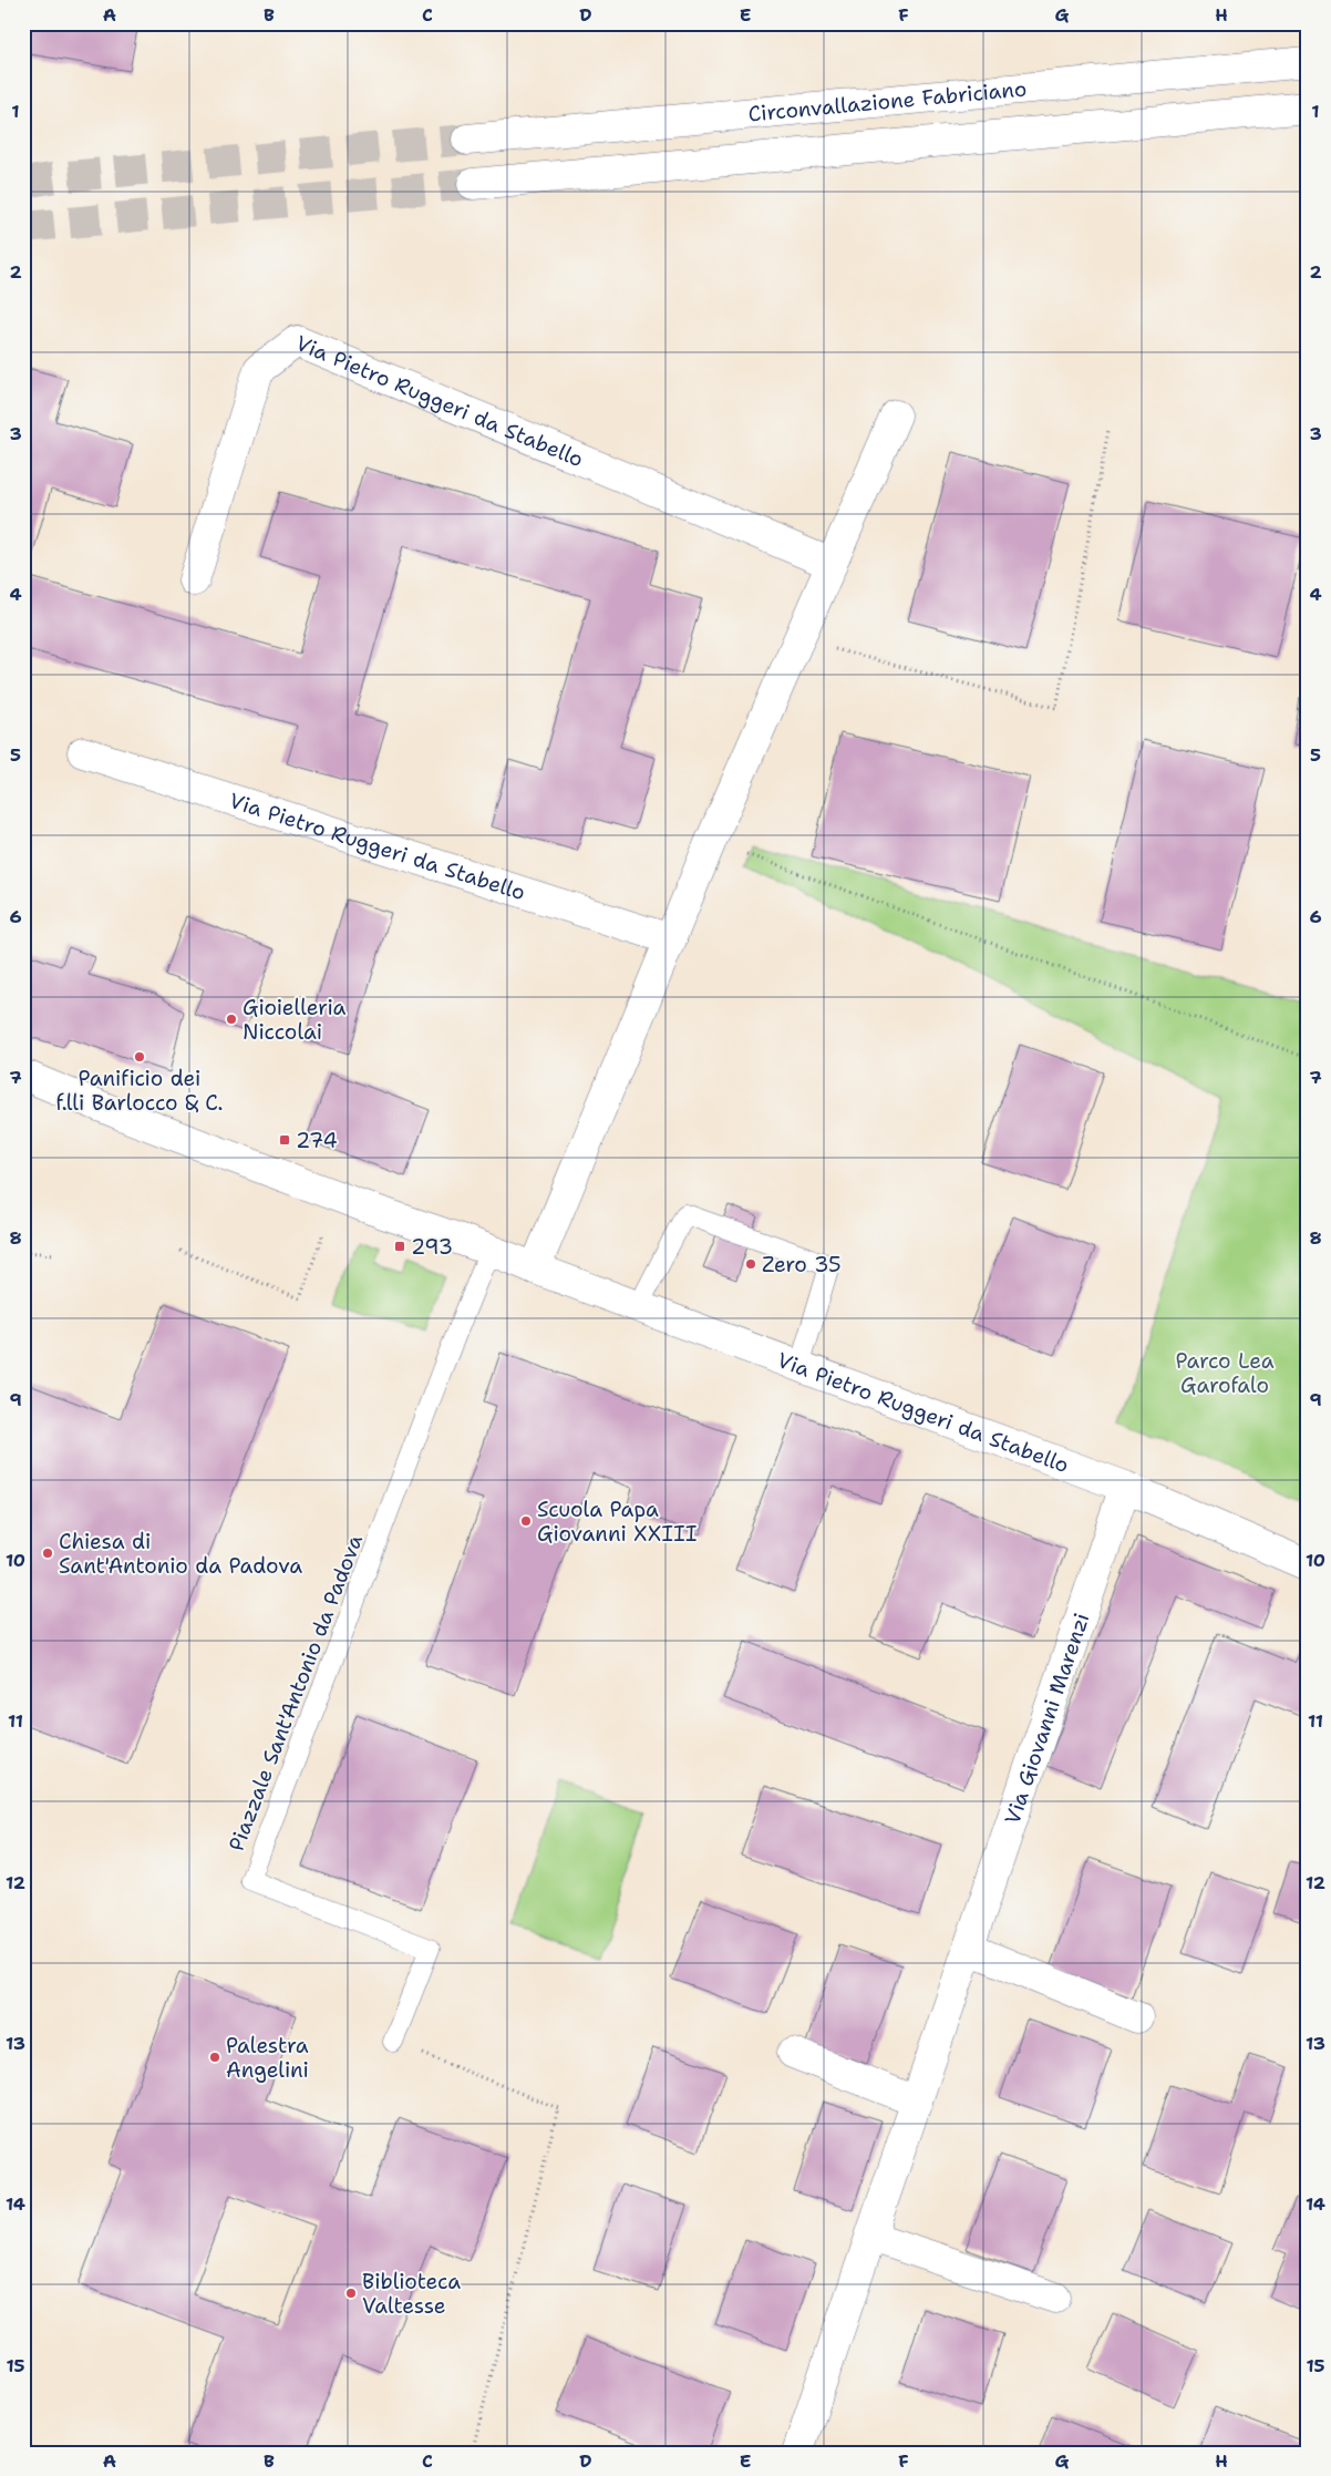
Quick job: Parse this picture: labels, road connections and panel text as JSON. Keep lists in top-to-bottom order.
{
  "streets": {
    "main road": ["Circonvallazione Fabriciano", "Via Pietro Ruggeri da Stabello", "Via Giovanni Marenzi"],
    "lane": ["Piazzale Sant'Antonio da Padova"]
  },
  "crossings": [
    ["Via Pietro Ruggeri da Stabello", "Piazzale Sant'Antonio da Padova"],
    ["Via Pietro Ruggeri da Stabello", "Via Giovanni Marenzi"]
  ],
  "parks": ["Parco Lea Garofalo"],
  "places": {
    "other": [
      "Gioielleria Niccolai",
      "Panificio dei f.lli Barlocco & C.",
      "Zero 35",
      "Scuola Papa Giovanni XXIII",
      "Chiesa di Sant'Antonio da Padova",
      "Palestra Angelini",
      "Biblioteca Valtesse"
    ],
    "transit": ["274", "293"]
  },
  "grid": {
    "columns": [
      "A",
      "B",
      "C",
      "D",
      "E",
      "F",
      "G",
      "H"
    ],
    "rows": [
      "1",
      "2",
      "3",
      "4",
      "5",
      "6",
      "7",
      "8",
      "9",
      "10",
      "11",
      "12",
      "13",
      "14",
      "15"
    ]
  }
}
